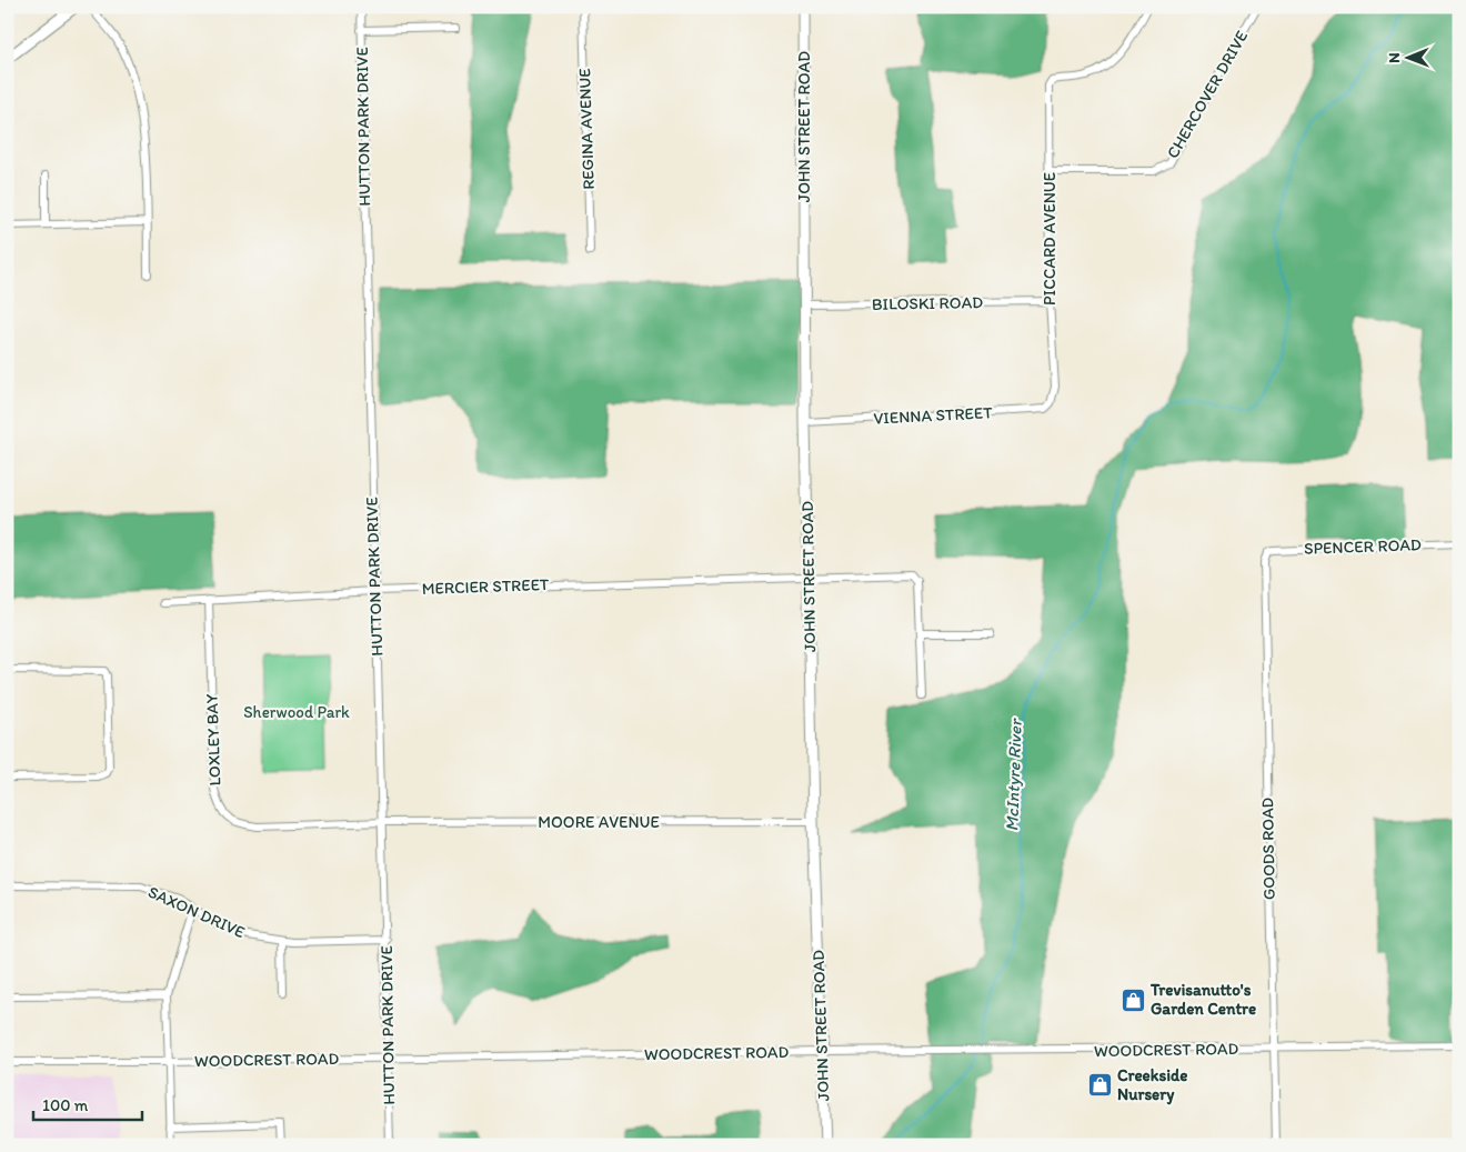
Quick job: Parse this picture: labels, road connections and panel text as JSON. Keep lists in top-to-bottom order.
{
  "streets": {
    "main road": ["JOHN STREET ROAD"],
    "street": [
      "CHERCOVER DRIVE",
      "HUTTON PARK DRIVE",
      "REGINA AVENUE",
      "PICCARD AVENUE",
      "BILOSKI ROAD",
      "VIENNA STREET",
      "SPENCER ROAD",
      "MERCIER STREET",
      "LOXLEY BAY",
      "MOORE AVENUE",
      "GOODS ROAD",
      "SAXON DRIVE",
      "WOODCREST ROAD"
    ]
  },
  "crossings": [
    ["CHERCOVER DRIVE", "PICCARD AVENUE"],
    ["HUTTON PARK DRIVE", "MERCIER STREET"],
    ["HUTTON PARK DRIVE", "LOXLEY BAY"],
    ["HUTTON PARK DRIVE", "MOORE AVENUE"],
    ["HUTTON PARK DRIVE", "SAXON DRIVE"],
    ["HUTTON PARK DRIVE", "WOODCREST ROAD"],
    ["JOHN STREET ROAD", "BILOSKI ROAD"],
    ["JOHN STREET ROAD", "VIENNA STREET"],
    ["JOHN STREET ROAD", "MERCIER STREET"],
    ["JOHN STREET ROAD", "MOORE AVENUE"],
    ["JOHN STREET ROAD", "WOODCREST ROAD"],
    ["PICCARD AVENUE", "BILOSKI ROAD"],
    ["PICCARD AVENUE", "VIENNA STREET"],
    ["SPENCER ROAD", "GOODS ROAD"],
    ["MERCIER STREET", "LOXLEY BAY"],
    ["LOXLEY BAY", "MOORE AVENUE"],
    ["GOODS ROAD", "WOODCREST ROAD"]
  ],
  "water": ["McIntyre River"],
  "parks": ["Sherwood Park"],
  "places": {
    "shop": ["Trevisanutto's Garden Centre", "Creekside Nursery"]
  },
  "scale_bar": "100 m",
  "north": "left"
}
